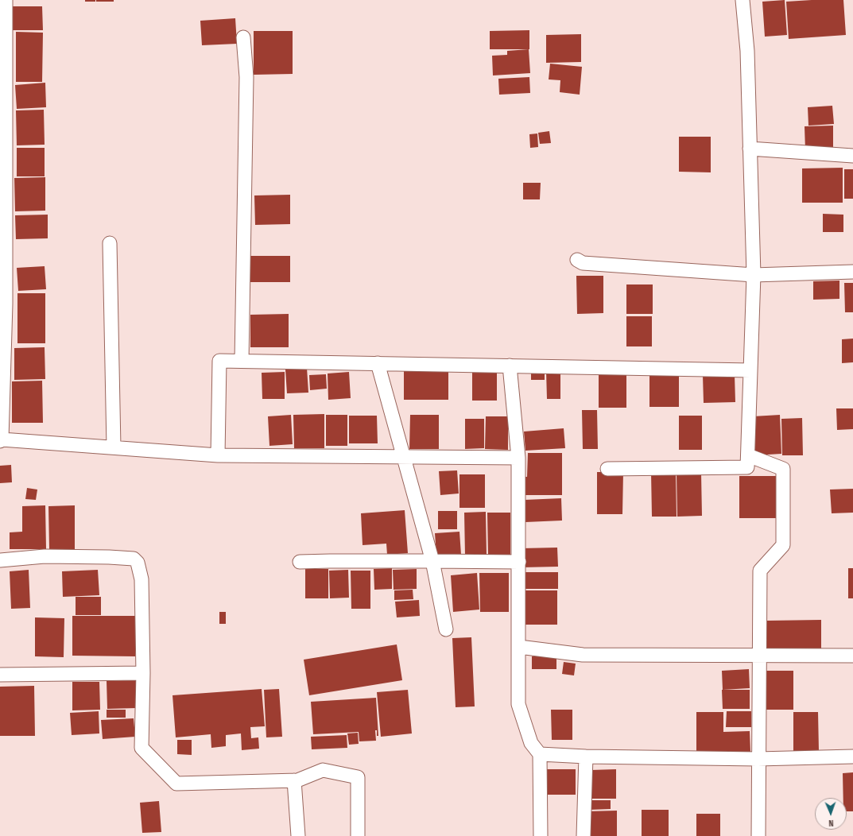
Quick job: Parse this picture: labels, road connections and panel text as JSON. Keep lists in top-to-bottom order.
{
  "north": "bottom"
}
